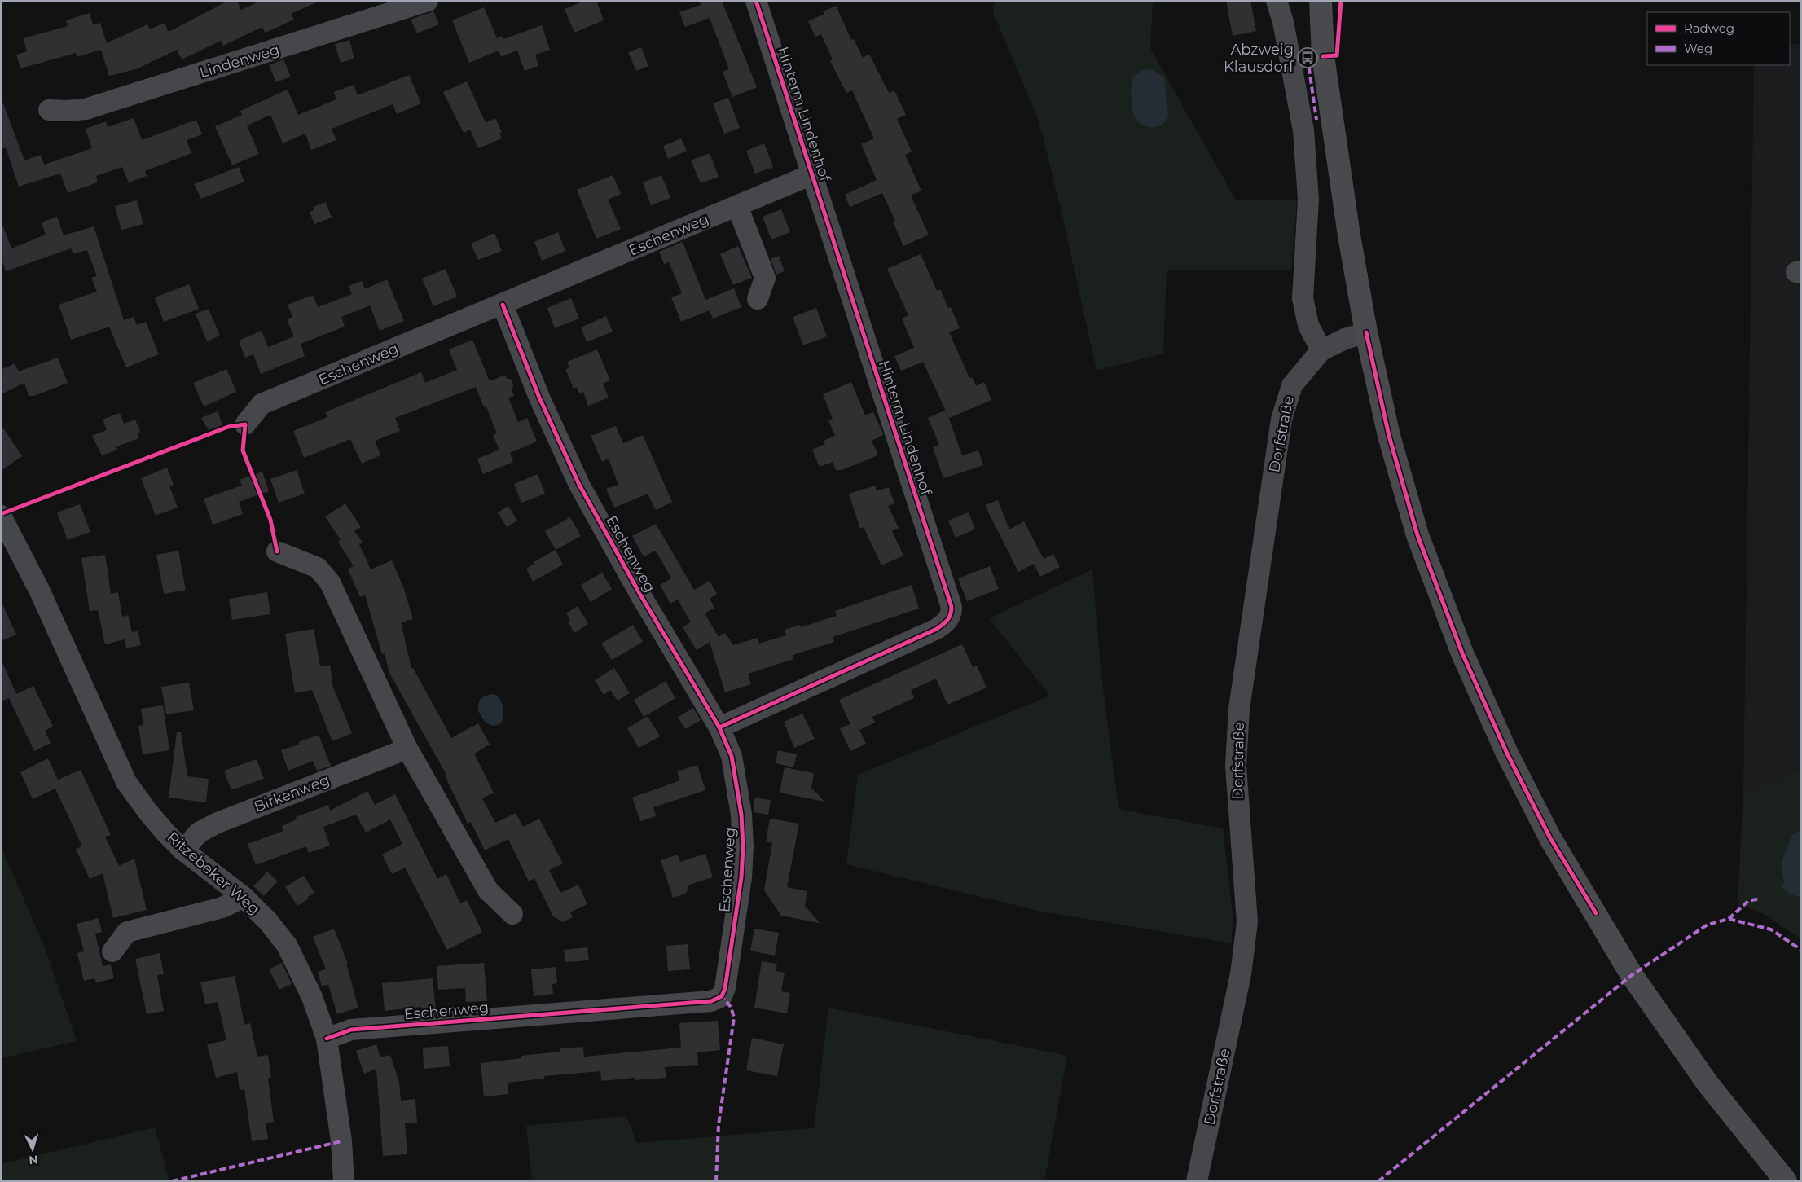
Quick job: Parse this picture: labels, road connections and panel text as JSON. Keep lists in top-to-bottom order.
{
  "streets": {
    "street": [
      "Lindenweg",
      "Hinterm Lindenhof",
      "Eschenweg",
      "Dorfstraße",
      "Birkenweg",
      "Ritzebeker Weg"
    ]
  },
  "crossings": [
    ["Hinterm Lindenhof", "Eschenweg"],
    ["Eschenweg", "Ritzebeker Weg"],
    ["Birkenweg", "Ritzebeker Weg"]
  ],
  "places": {
    "bus stop": ["Abzweig Klausdorf"]
  },
  "legend": ["Radweg", "Weg"],
  "north": "bottom"
}
